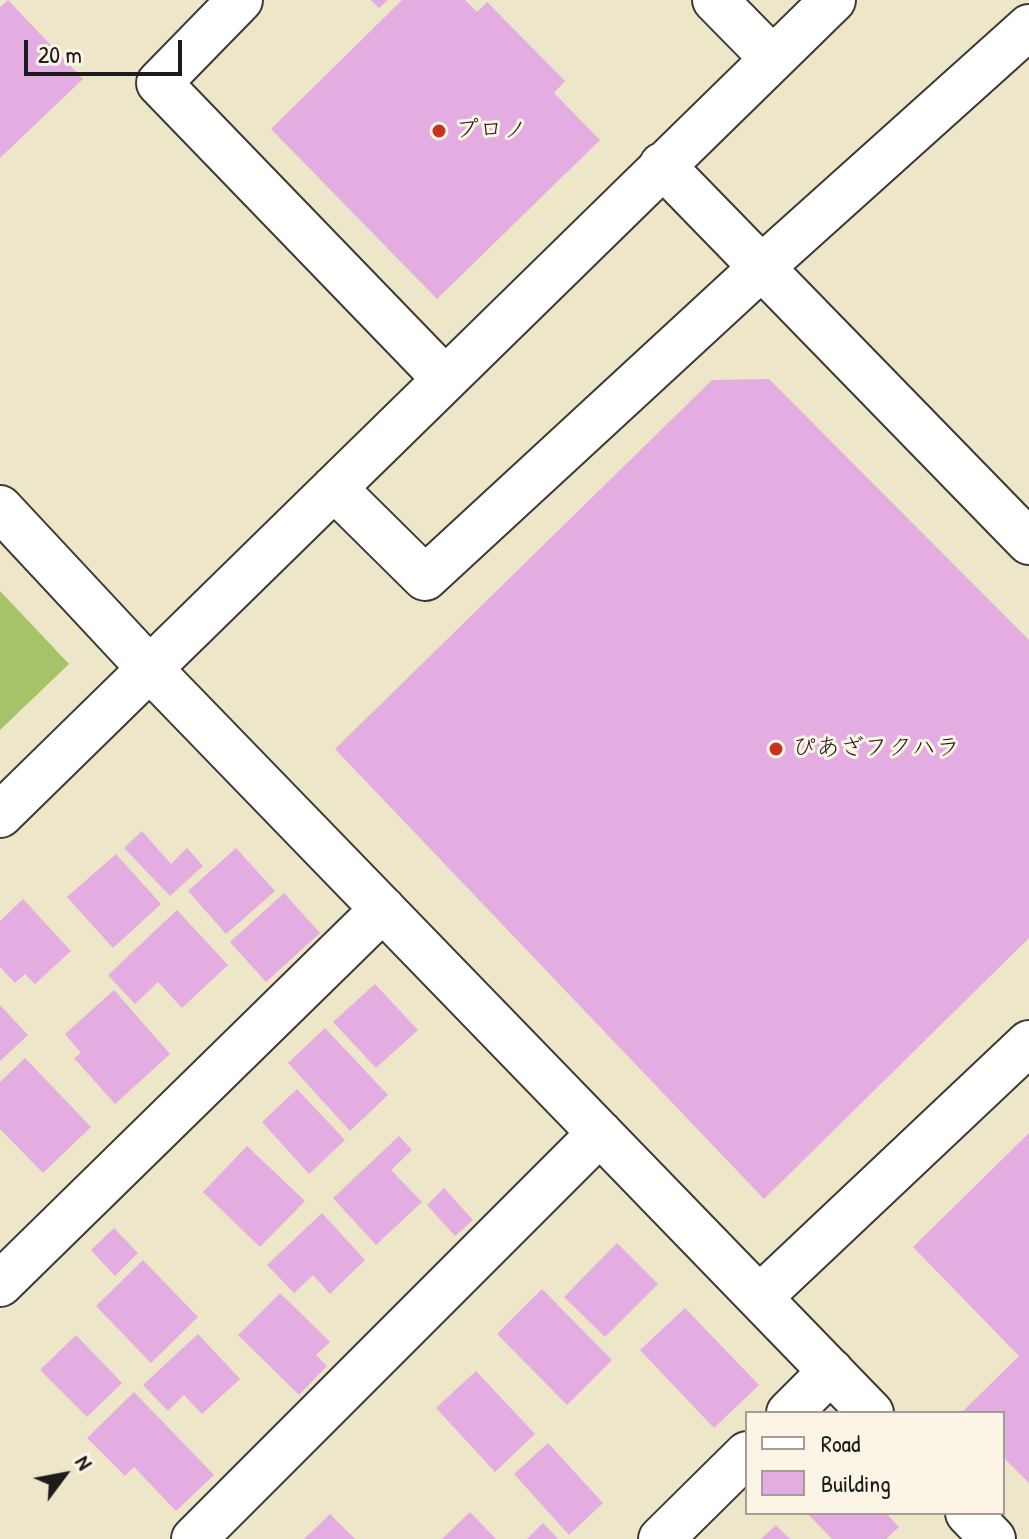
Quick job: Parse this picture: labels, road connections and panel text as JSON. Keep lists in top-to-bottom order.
{
  "places": ["プロノ", "ぴあざフクハラ"],
  "legend": ["Road", "Building"],
  "scale_bar": "20 m",
  "north": "top right"
}
